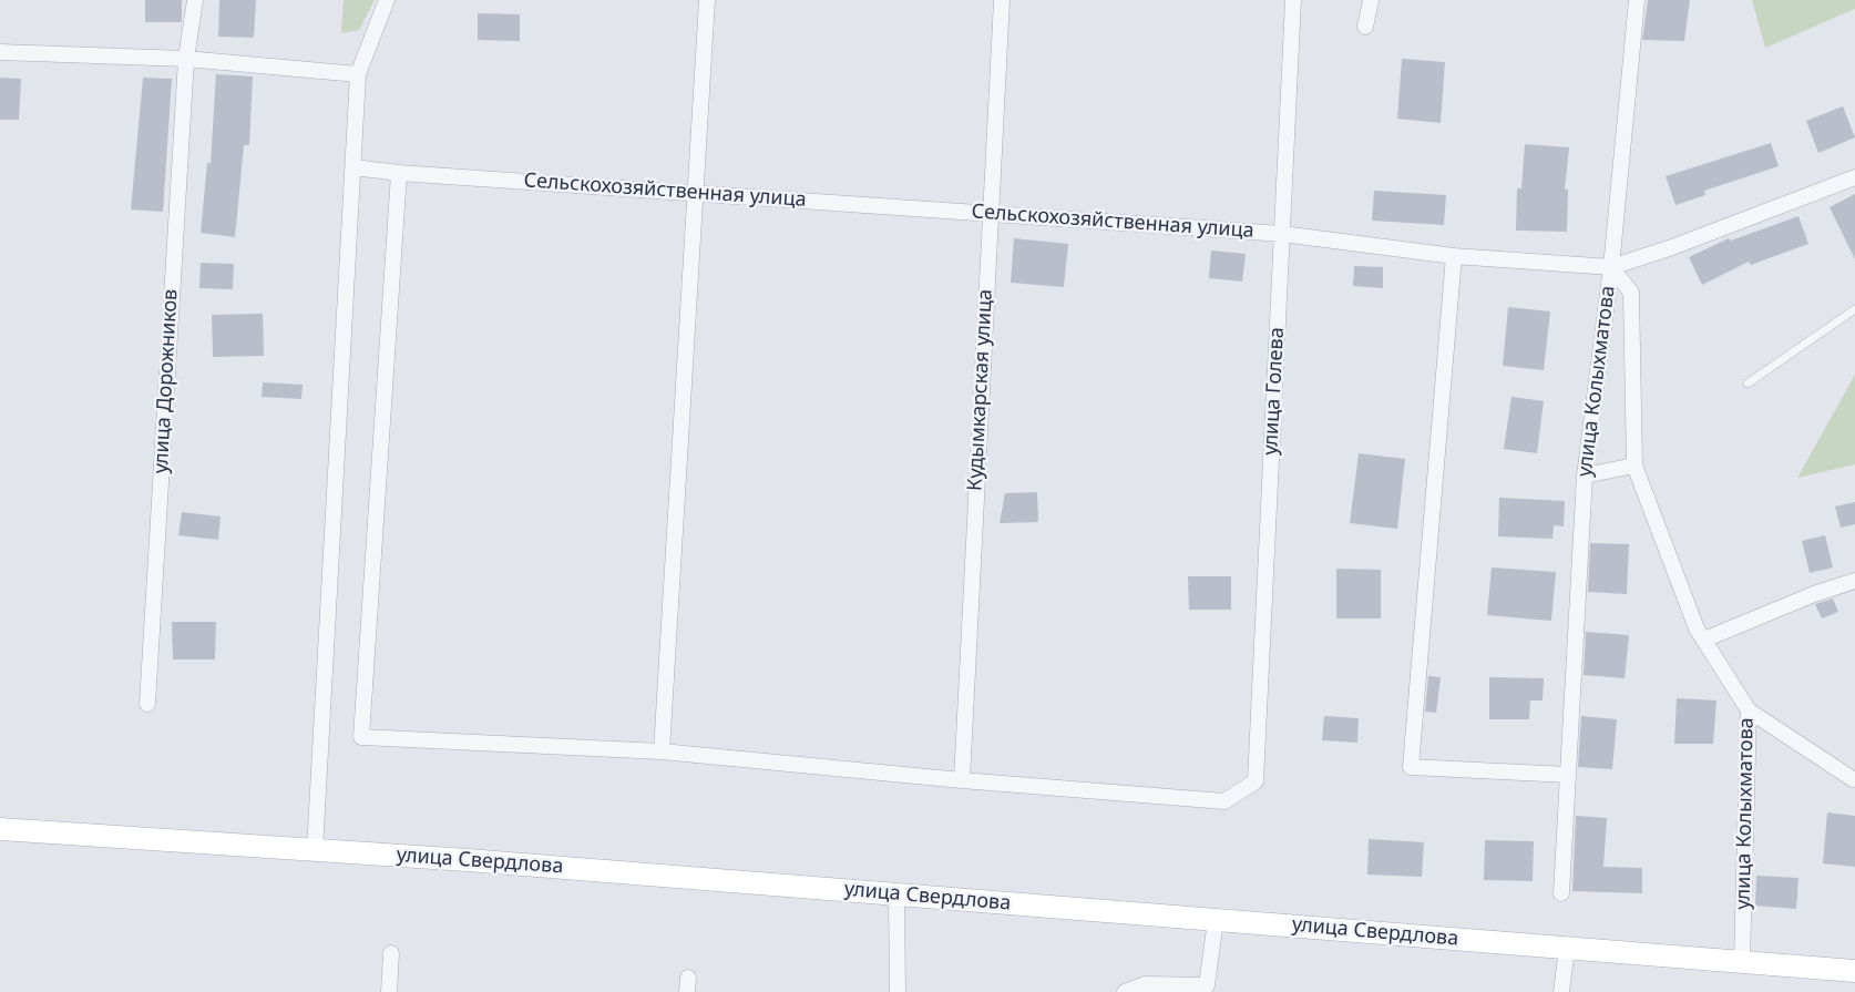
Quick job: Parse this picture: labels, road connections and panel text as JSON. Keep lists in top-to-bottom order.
{
  "streets": {
    "main road": ["улица Свердлова"],
    "street": [
      "Сельскохозяйственная улица",
      "улица Дорожников",
      "улица Колыхматова",
      "Кудымкарская улица",
      "улица Голева"
    ]
  },
  "crossings": [
    ["Сельскохозяйственная улица", "улица Колыхматова"],
    ["Сельскохозяйственная улица", "Кудымкарская улица"],
    ["Сельскохозяйственная улица", "улица Голева"],
    ["улица Колыхматова", "улица Свердлова"],
    ["Кудымкарская улица", "улица Голева"]
  ]
}
